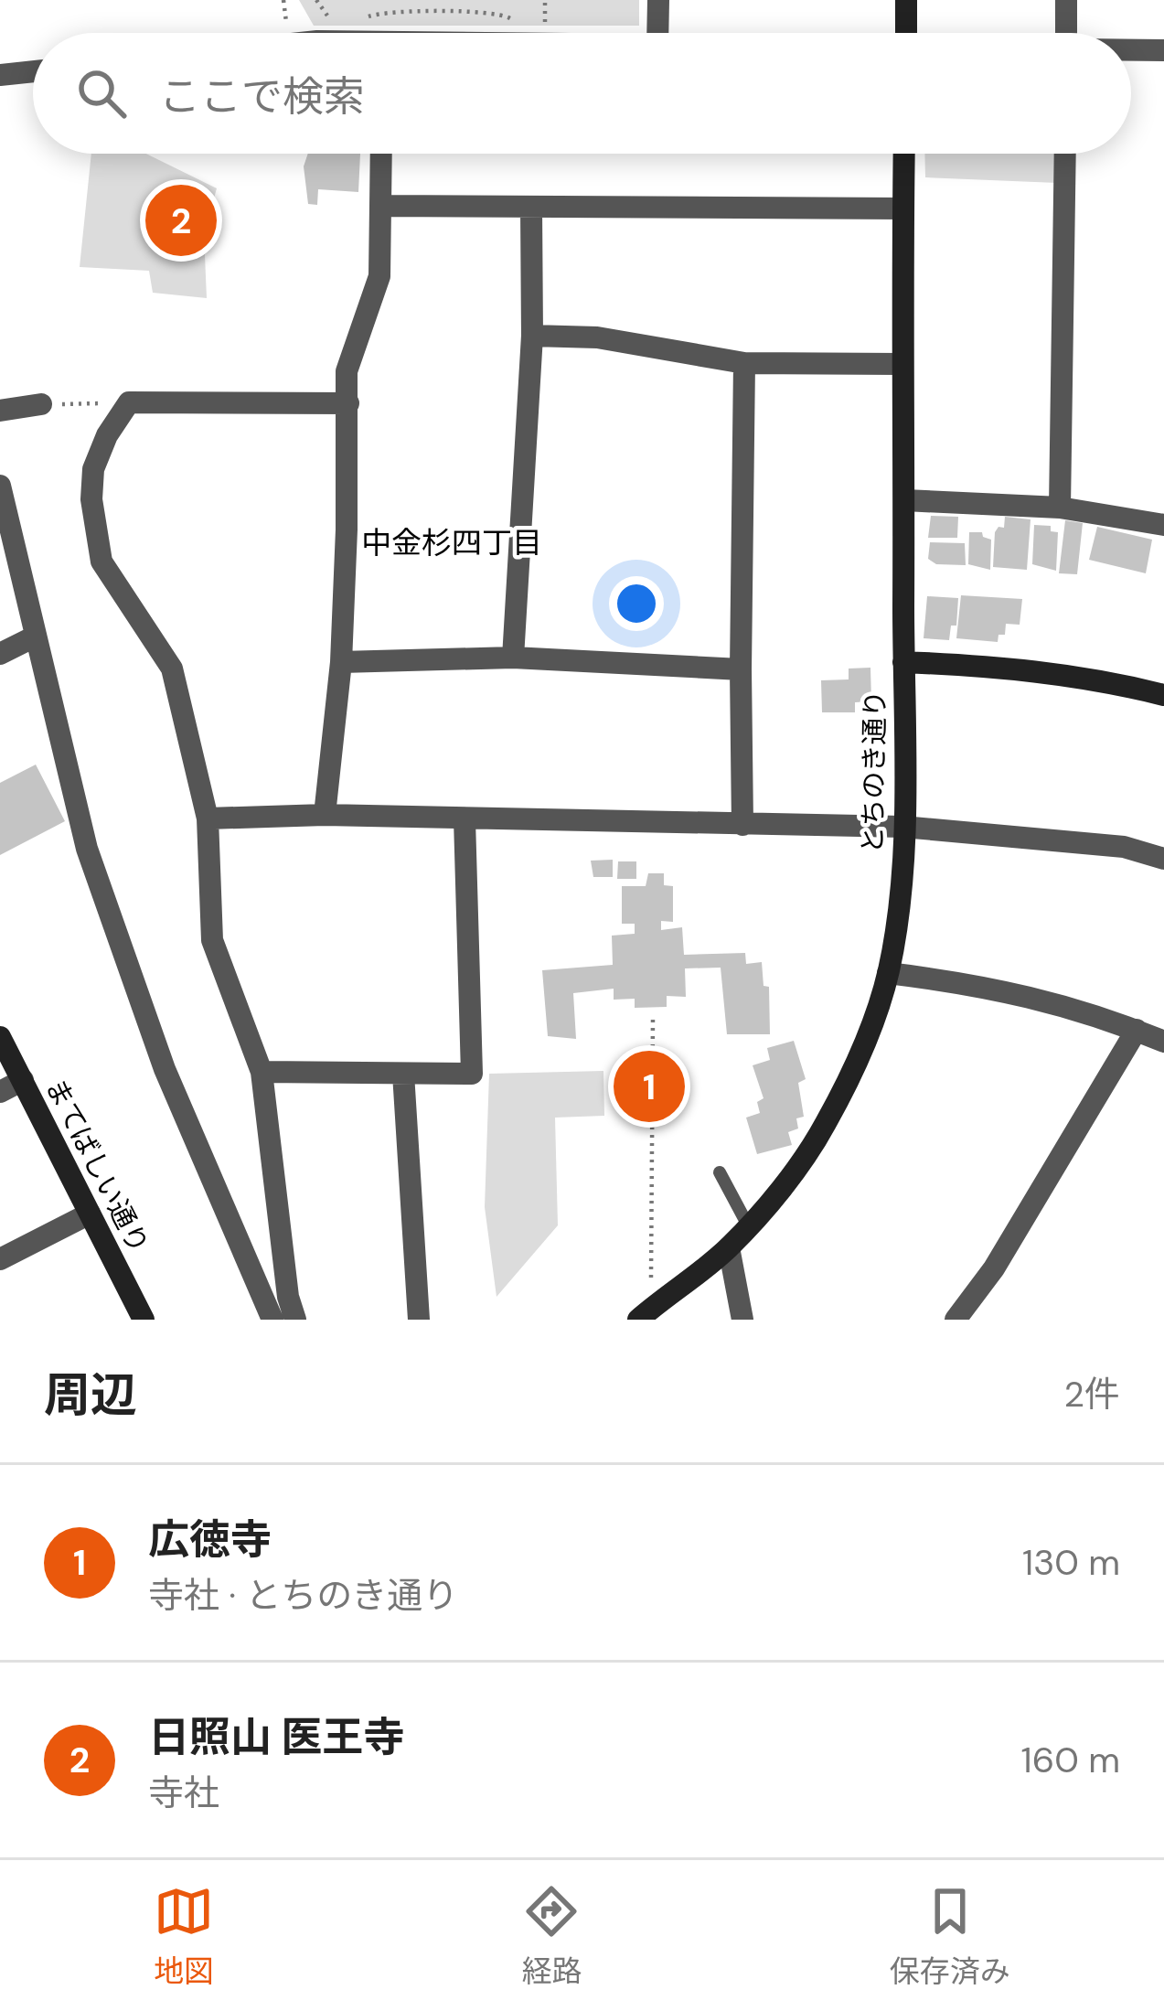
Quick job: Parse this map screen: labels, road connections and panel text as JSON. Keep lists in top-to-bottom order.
{
  "streets": {
    "street": ["とちのき通り", "まてばしい通り"]
  },
  "districts": ["中金杉四丁目"],
  "page": {
    "search": "ここで検索",
    "pins": ["2", "1"],
    "heading": ["周辺", "2件"],
    "list": [
      {
        "mark": "1",
        "name": "広徳寺",
        "note": "寺社 · とちのき通り",
        "value": "130 m"
      },
      {
        "mark": "2",
        "name": "日照山 医王寺",
        "note": "寺社",
        "value": "160 m"
      }
    ],
    "nav": ["地図", "経路", "保存済み"]
  }
}
